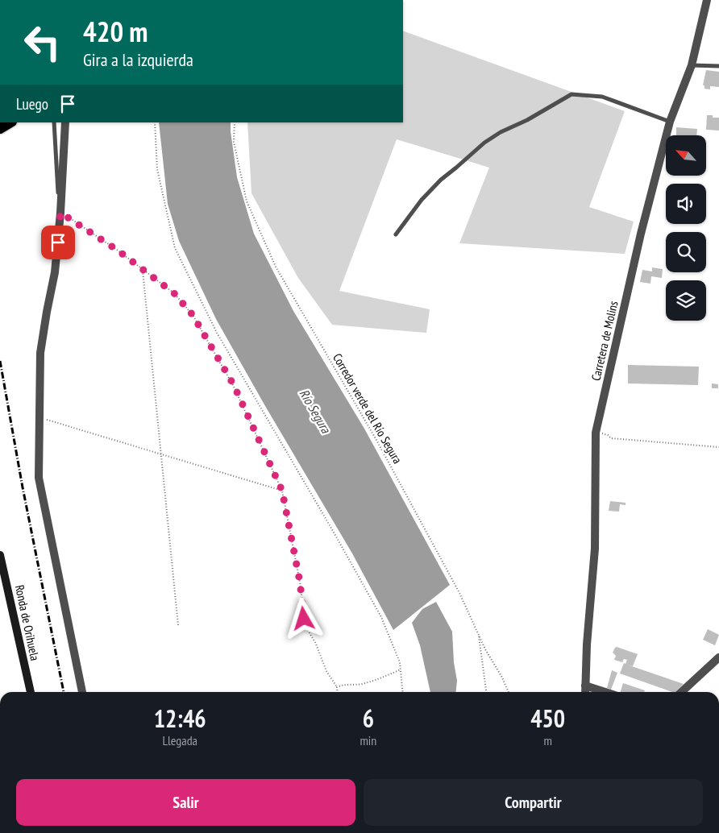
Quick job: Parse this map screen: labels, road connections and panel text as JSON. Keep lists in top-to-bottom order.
{
  "streets": {
    "main road": ["Ronda de Orihuela"],
    "street": ["Carretera de Molins"],
    "path": ["Corredor verde del Río Segura"]
  },
  "water": ["Río Segura"],
  "north": "top left",
  "page": {
    "turn": ["420 m", "Gira a la izquierda"],
    "then": "Luego",
    "eta": [
      "12:46",
      "Llegada",
      "6",
      "min",
      "450",
      "m"
    ],
    "buttons": ["Salir", "Compartir"]
  }
}
